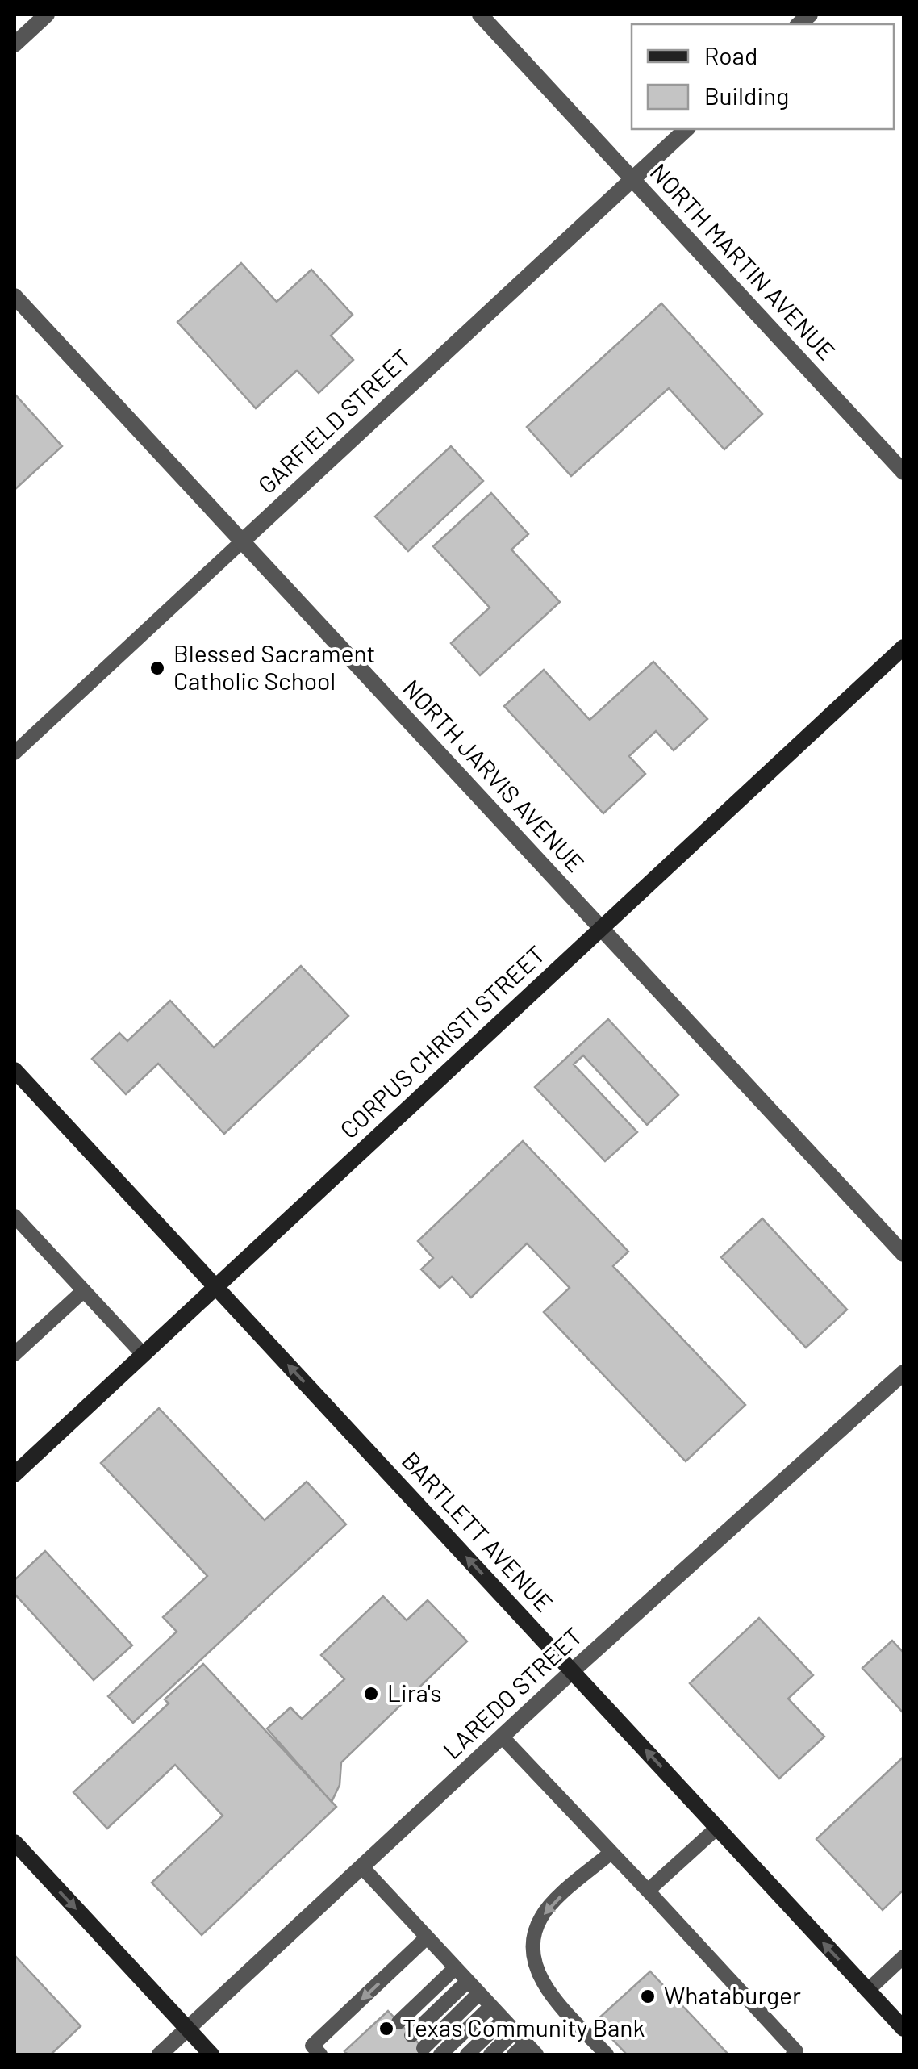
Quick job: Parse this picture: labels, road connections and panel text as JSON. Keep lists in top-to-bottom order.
{
  "streets": {
    "main road": ["CORPUS CHRISTI STREET", "BARTLETT AVENUE"],
    "street": [
      "NORTH MARTIN AVENUE",
      "GARFIELD STREET",
      "NORTH JARVIS AVENUE",
      "LAREDO STREET"
    ]
  },
  "crossings": [
    ["NORTH MARTIN AVENUE", "GARFIELD STREET"],
    ["GARFIELD STREET", "NORTH JARVIS AVENUE"],
    ["NORTH JARVIS AVENUE", "CORPUS CHRISTI STREET"],
    ["CORPUS CHRISTI STREET", "BARTLETT AVENUE"],
    ["BARTLETT AVENUE", "LAREDO STREET"]
  ],
  "one_way": ["BARTLETT AVENUE"],
  "places": [
    "Blessed Sacrament Catholic School",
    "Lira's",
    "Whataburger",
    "Texas Community Bank"
  ],
  "legend": ["Road", "Building"]
}
